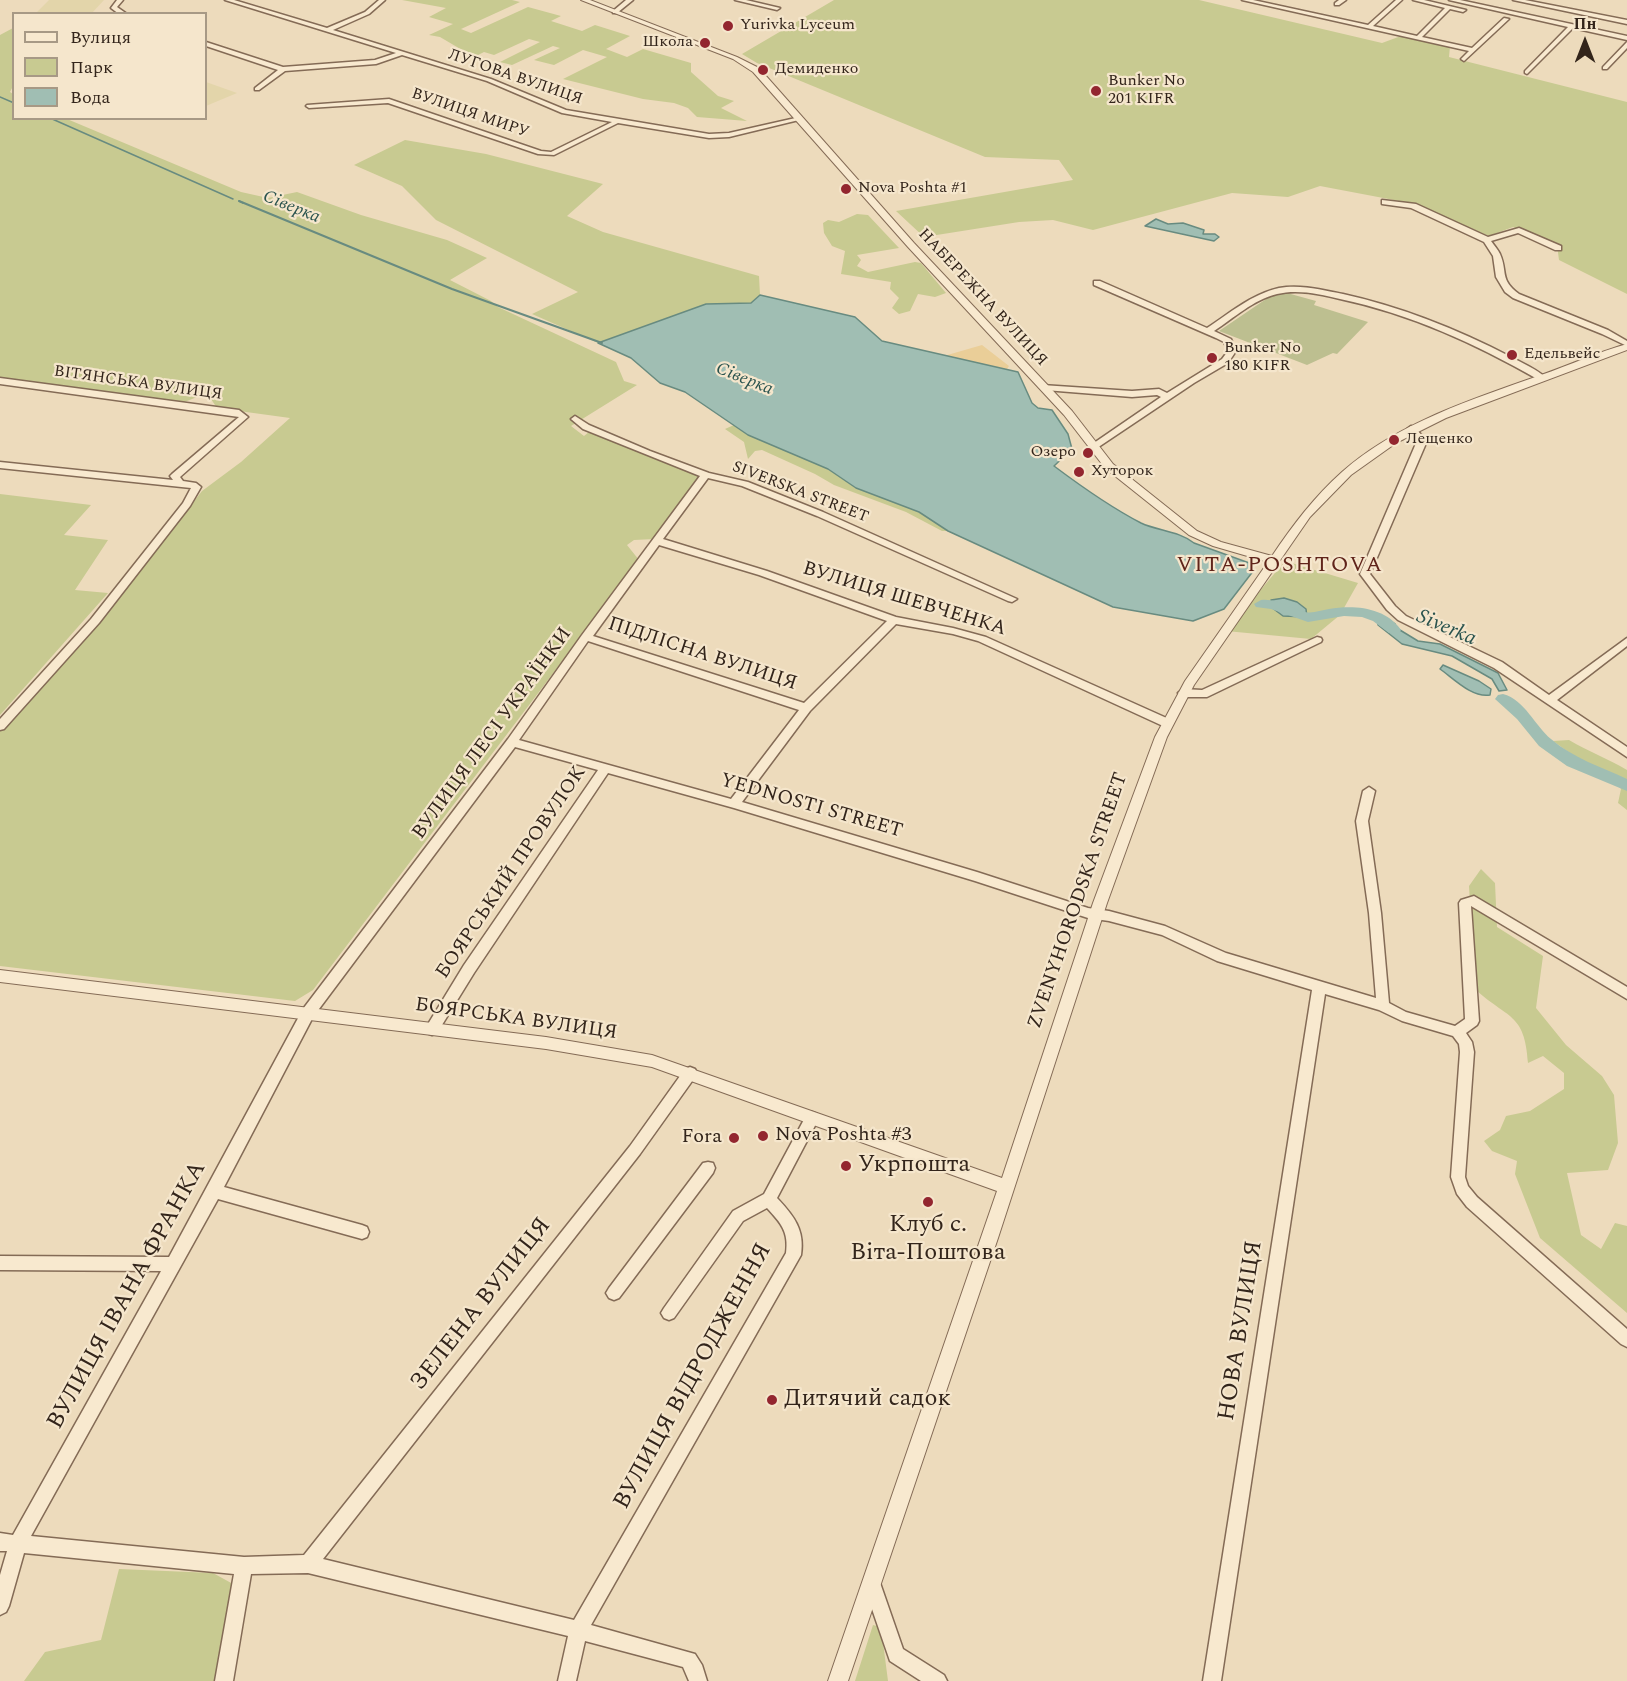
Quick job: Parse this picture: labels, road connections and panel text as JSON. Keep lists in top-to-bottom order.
{
  "streets": {
    "street": [
      "ЛУГОВА ВУЛИЦЯ",
      "ВУЛИЦЯ МИРУ",
      "НАБЕРЕЖНА ВУЛИЦЯ",
      "ВІТЯНСЬКА ВУЛИЦЯ",
      "SIVERSKA STREET",
      "ВУЛИЦЯ ШЕВЧЕНКА",
      "ПІДЛІСНА ВУЛИЦЯ",
      "ВУЛИЦЯ ЛЕСІ УКРАЇНКИ",
      "YEDNOSTI STREET",
      "БОЯРСЬКИЙ ПРОВУЛОК",
      "ZVENYHORODSKA STREET",
      "БОЯРСЬКА ВУЛИЦЯ",
      "ВУЛИЦЯ ІВАНА ФРАНКА",
      "ЗЕЛЕНА ВУЛИЦЯ",
      "НОВА ВУЛИЦЯ",
      "ВУЛИЦЯ ВІДРОДЖЕННЯ"
    ]
  },
  "crossings": [
    ["ЛУГОВА ВУЛИЦЯ", "ВУЛИЦЯ МИРУ"],
    ["ЛУГОВА ВУЛИЦЯ", "НАБЕРЕЖНА ВУЛИЦЯ"],
    ["НАБЕРЕЖНА ВУЛИЦЯ", "ZVENYHORODSKA STREET"],
    ["SIVERSKA STREET", "ВУЛИЦЯ ЛЕСІ УКРАЇНКИ"],
    ["ВУЛИЦЯ ШЕВЧЕНКА", "ВУЛИЦЯ ЛЕСІ УКРАЇНКИ"],
    ["ВУЛИЦЯ ШЕВЧЕНКА", "ZVENYHORODSKA STREET"],
    ["ПІДЛІСНА ВУЛИЦЯ", "ВУЛИЦЯ ЛЕСІ УКРАЇНКИ"],
    ["ВУЛИЦЯ ЛЕСІ УКРАЇНКИ", "YEDNOSTI STREET"],
    ["ВУЛИЦЯ ЛЕСІ УКРАЇНКИ", "БОЯРСЬКА ВУЛИЦЯ"],
    ["ВУЛИЦЯ ЛЕСІ УКРАЇНКИ", "ВУЛИЦЯ ІВАНА ФРАНКА"],
    ["YEDNOSTI STREET", "БОЯРСЬКИЙ ПРОВУЛОК"],
    ["YEDNOSTI STREET", "ZVENYHORODSKA STREET"],
    ["БОЯРСЬКИЙ ПРОВУЛОК", "БОЯРСЬКА ВУЛИЦЯ"],
    ["ZVENYHORODSKA STREET", "БОЯРСЬКА ВУЛИЦЯ"],
    ["БОЯРСЬКА ВУЛИЦЯ", "ВУЛИЦЯ ІВАНА ФРАНКА"],
    ["БОЯРСЬКА ВУЛИЦЯ", "ЗЕЛЕНА ВУЛИЦЯ"]
  ],
  "districts": ["VITA-POSHTOVA"],
  "water": ["Сіверка", "Siverka"],
  "places": [
    "Yurivka Lyceum",
    "Школа",
    "Демиденко",
    "Bunker No 201 KIFR",
    "Nova Poshta #1",
    "Едельвейс",
    "Bunker No 180 KIFR",
    "Лещенко",
    "Озеро",
    "Хуторок",
    "Nova Poshta #3",
    "Fora",
    "Укрпошта",
    "Клуб с. Віта-Поштова",
    "Дитячий садок"
  ],
  "legend": ["Вулиця", "Парк", "Вода"],
  "north": "top"
}
